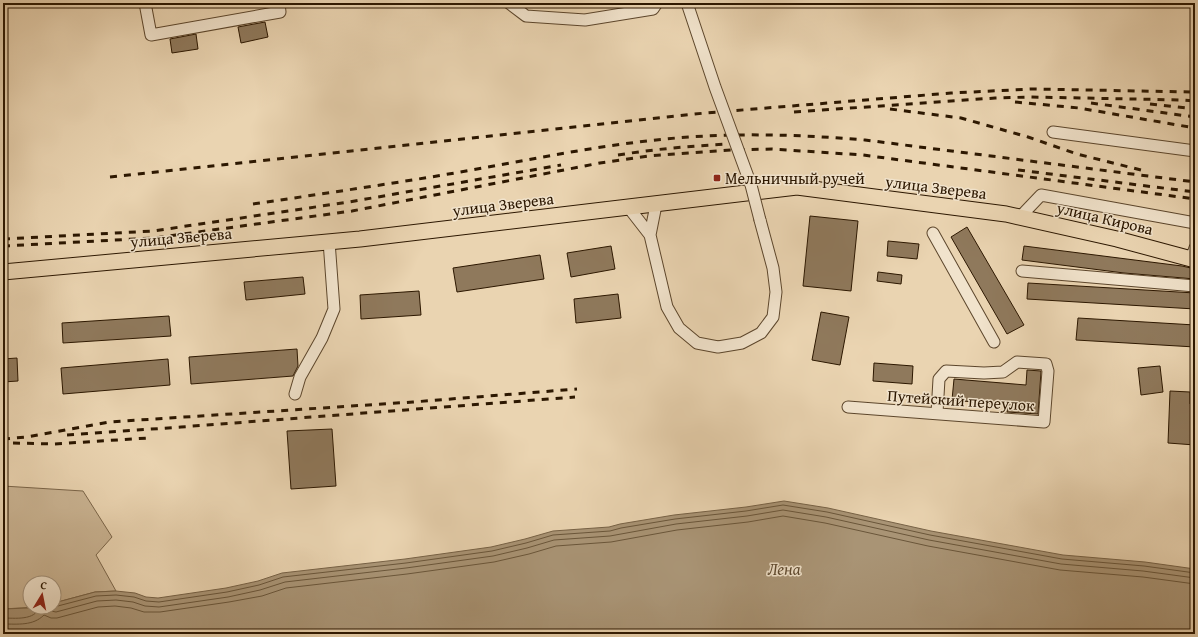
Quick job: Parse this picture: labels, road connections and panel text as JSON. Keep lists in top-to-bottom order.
{
  "streets": {
    "main road": ["улица Зверева", "улица Кирова"],
    "street": ["Путейский переулок"]
  },
  "crossings": [
    ["улица Зверева", "улица Кирова"]
  ],
  "water": ["Лена"],
  "places": {
    "transit": ["Мельничный ручей"]
  },
  "north": "top"
}
